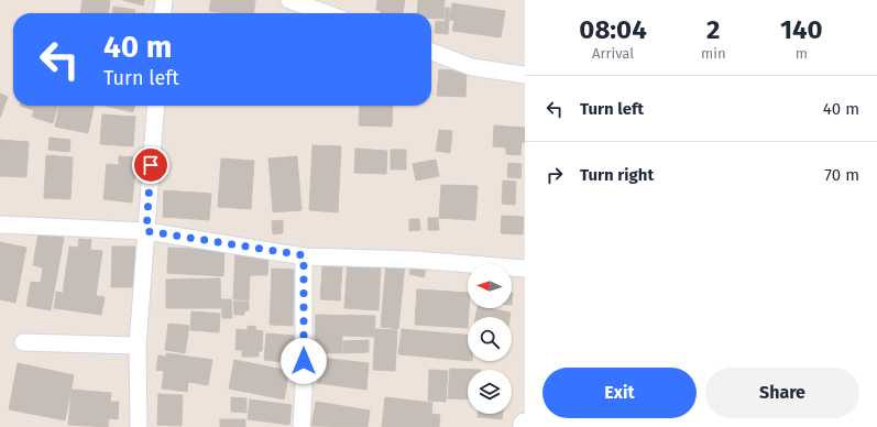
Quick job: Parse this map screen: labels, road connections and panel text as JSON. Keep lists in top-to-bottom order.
{
  "north": "left",
  "page": {
    "eta": [
      "08:04",
      "Arrival",
      "2",
      "min",
      "140",
      "m"
    ],
    "turn": ["40 m", "Turn left"],
    "list": [
      {
        "name": "Turn left",
        "value": "40 m"
      },
      {
        "name": "Turn right",
        "value": "70 m"
      }
    ],
    "buttons": ["Exit", "Share"]
  }
}
